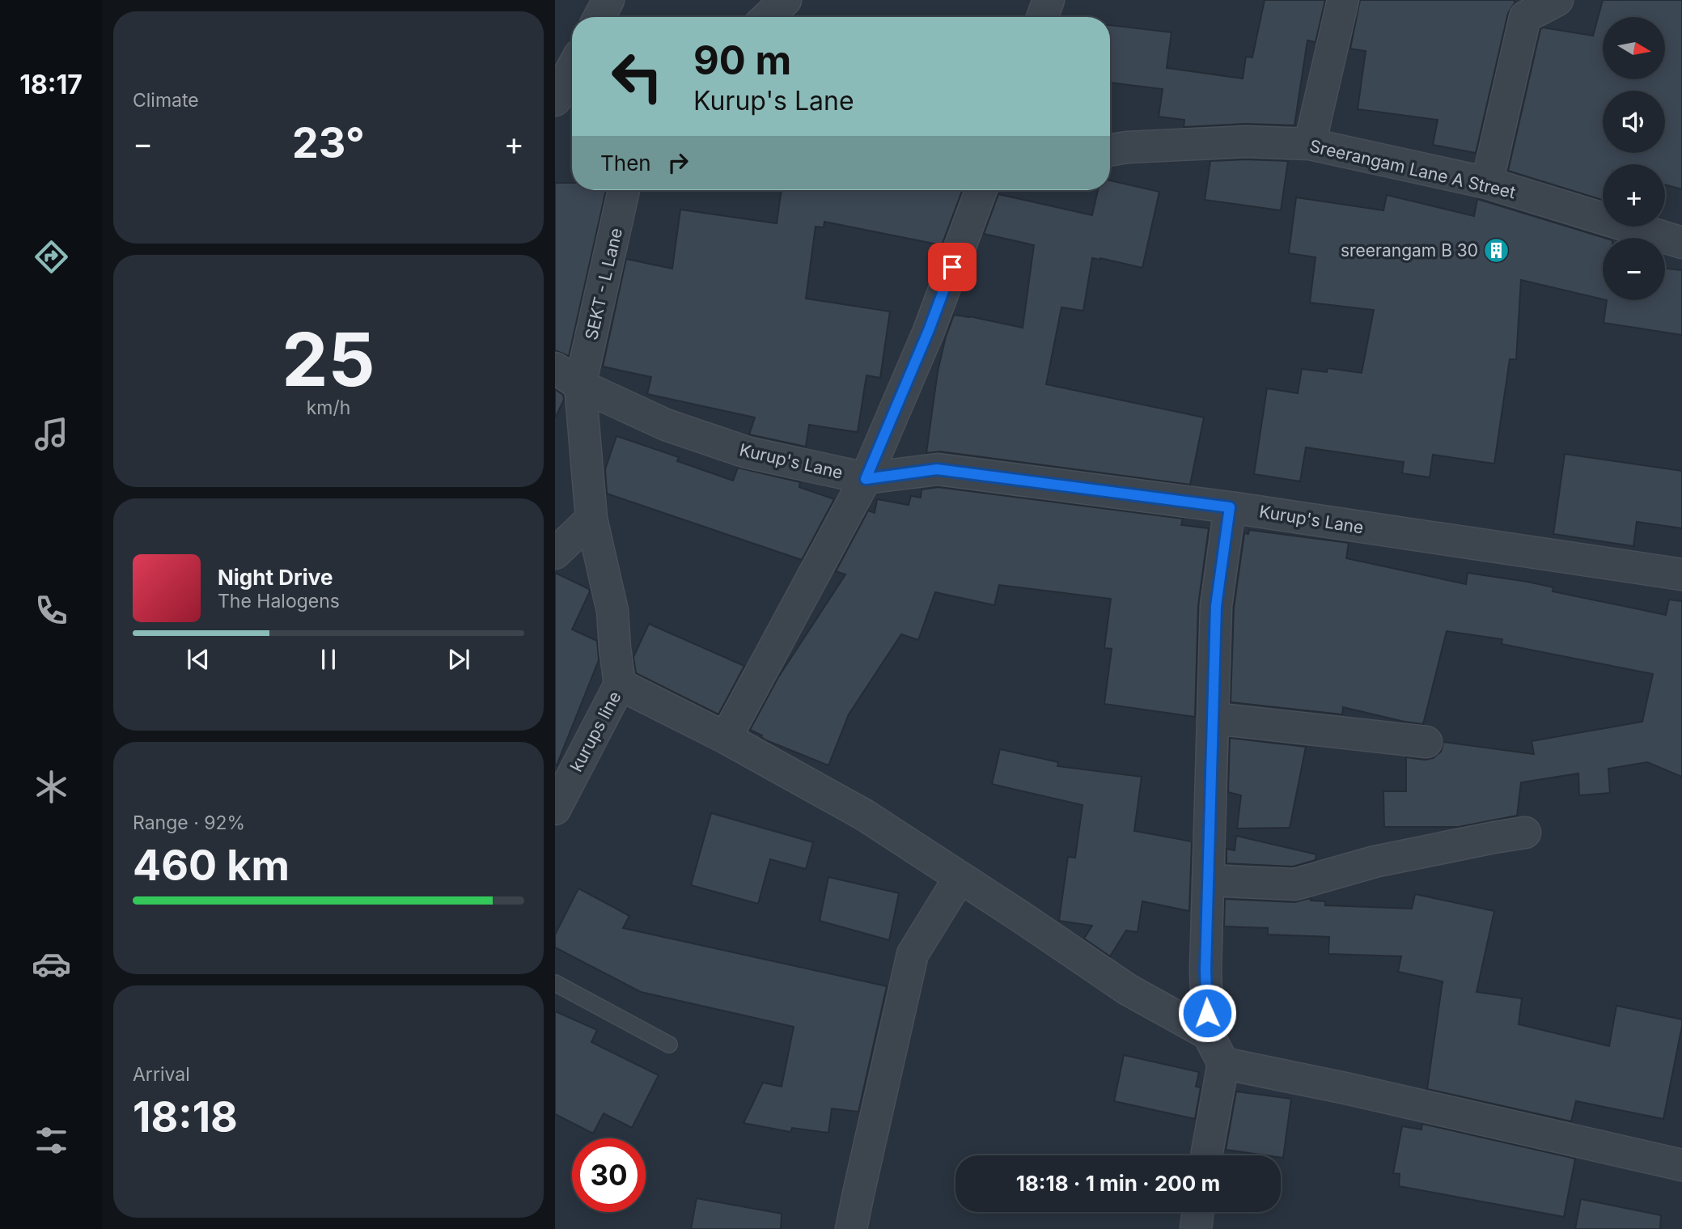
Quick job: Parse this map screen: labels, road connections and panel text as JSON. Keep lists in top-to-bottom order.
{
  "streets": {
    "street": [
      "Sreerangam Lane A Street",
      "SEKT - L Lane",
      "Kurup's Lane",
      "kurups line"
    ]
  },
  "crossings": [
    ["SEKT - L Lane", "Kurup's Lane"],
    ["SEKT - L Lane", "kurups line"]
  ],
  "places": {
    "building": ["sreerangam B 30"]
  },
  "north": "right",
  "page": {
    "tabs": "18:17",
    "tile": [
      "Climate",
      ["25", "km/h"],
      ["Range · 92%", "460 km"],
      ["Arrival", "18:18"]
    ],
    "map_buttons": ["+", "−"],
    "turn": ["90 m", "Kurup's Lane"],
    "heat": ["−", "23°", "+"],
    "then": "Then",
    "song": ["Night Drive", "The Halogens"],
    "limit": "30",
    "trip": "18:18 · 1 min · 200 m"
  }
}
